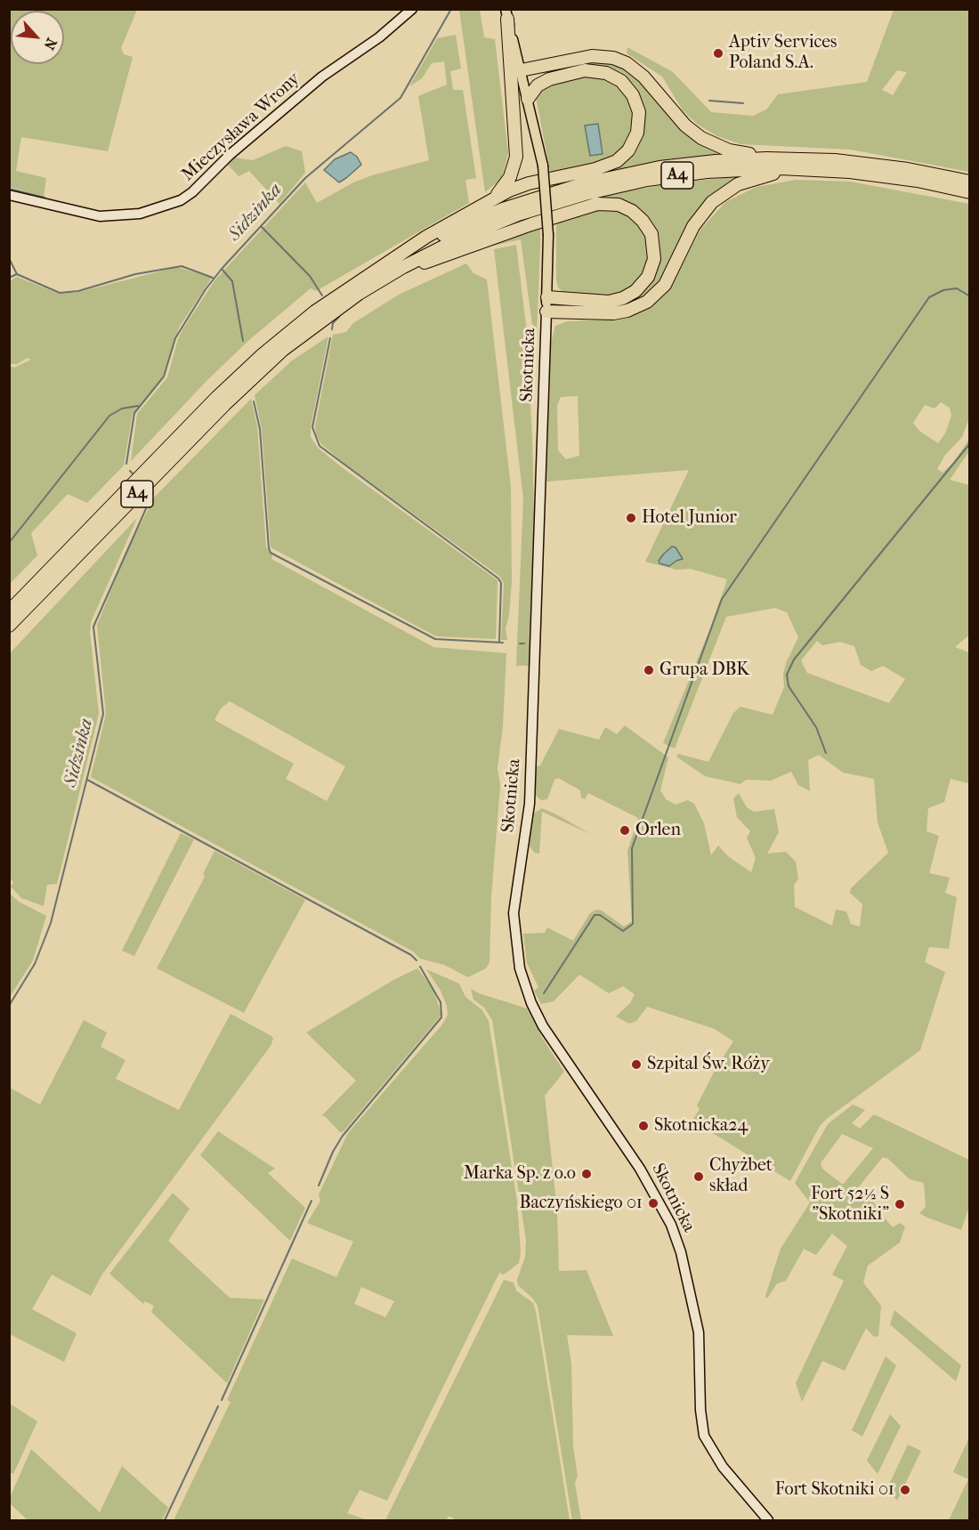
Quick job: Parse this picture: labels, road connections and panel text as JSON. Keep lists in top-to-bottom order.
{
  "streets": {
    "highway": ["A4"],
    "main road": ["Mieczysława Wrony", "Skotnicka"]
  },
  "water": ["Sidzinka"],
  "places": [
    "Aptiv Services Poland S.A.",
    "Hotel Junior",
    "Grupa DBK",
    "Orlen",
    "Szpital Św. Róży",
    "Skotnicka24",
    "Marka Sp. z o.o",
    "Chyżbet skład",
    "Baczyńskiego 01",
    "Fort 52½ S \"Skotniki\"",
    "Fort Skotniki 01"
  ],
  "north": "bottom right"
}
